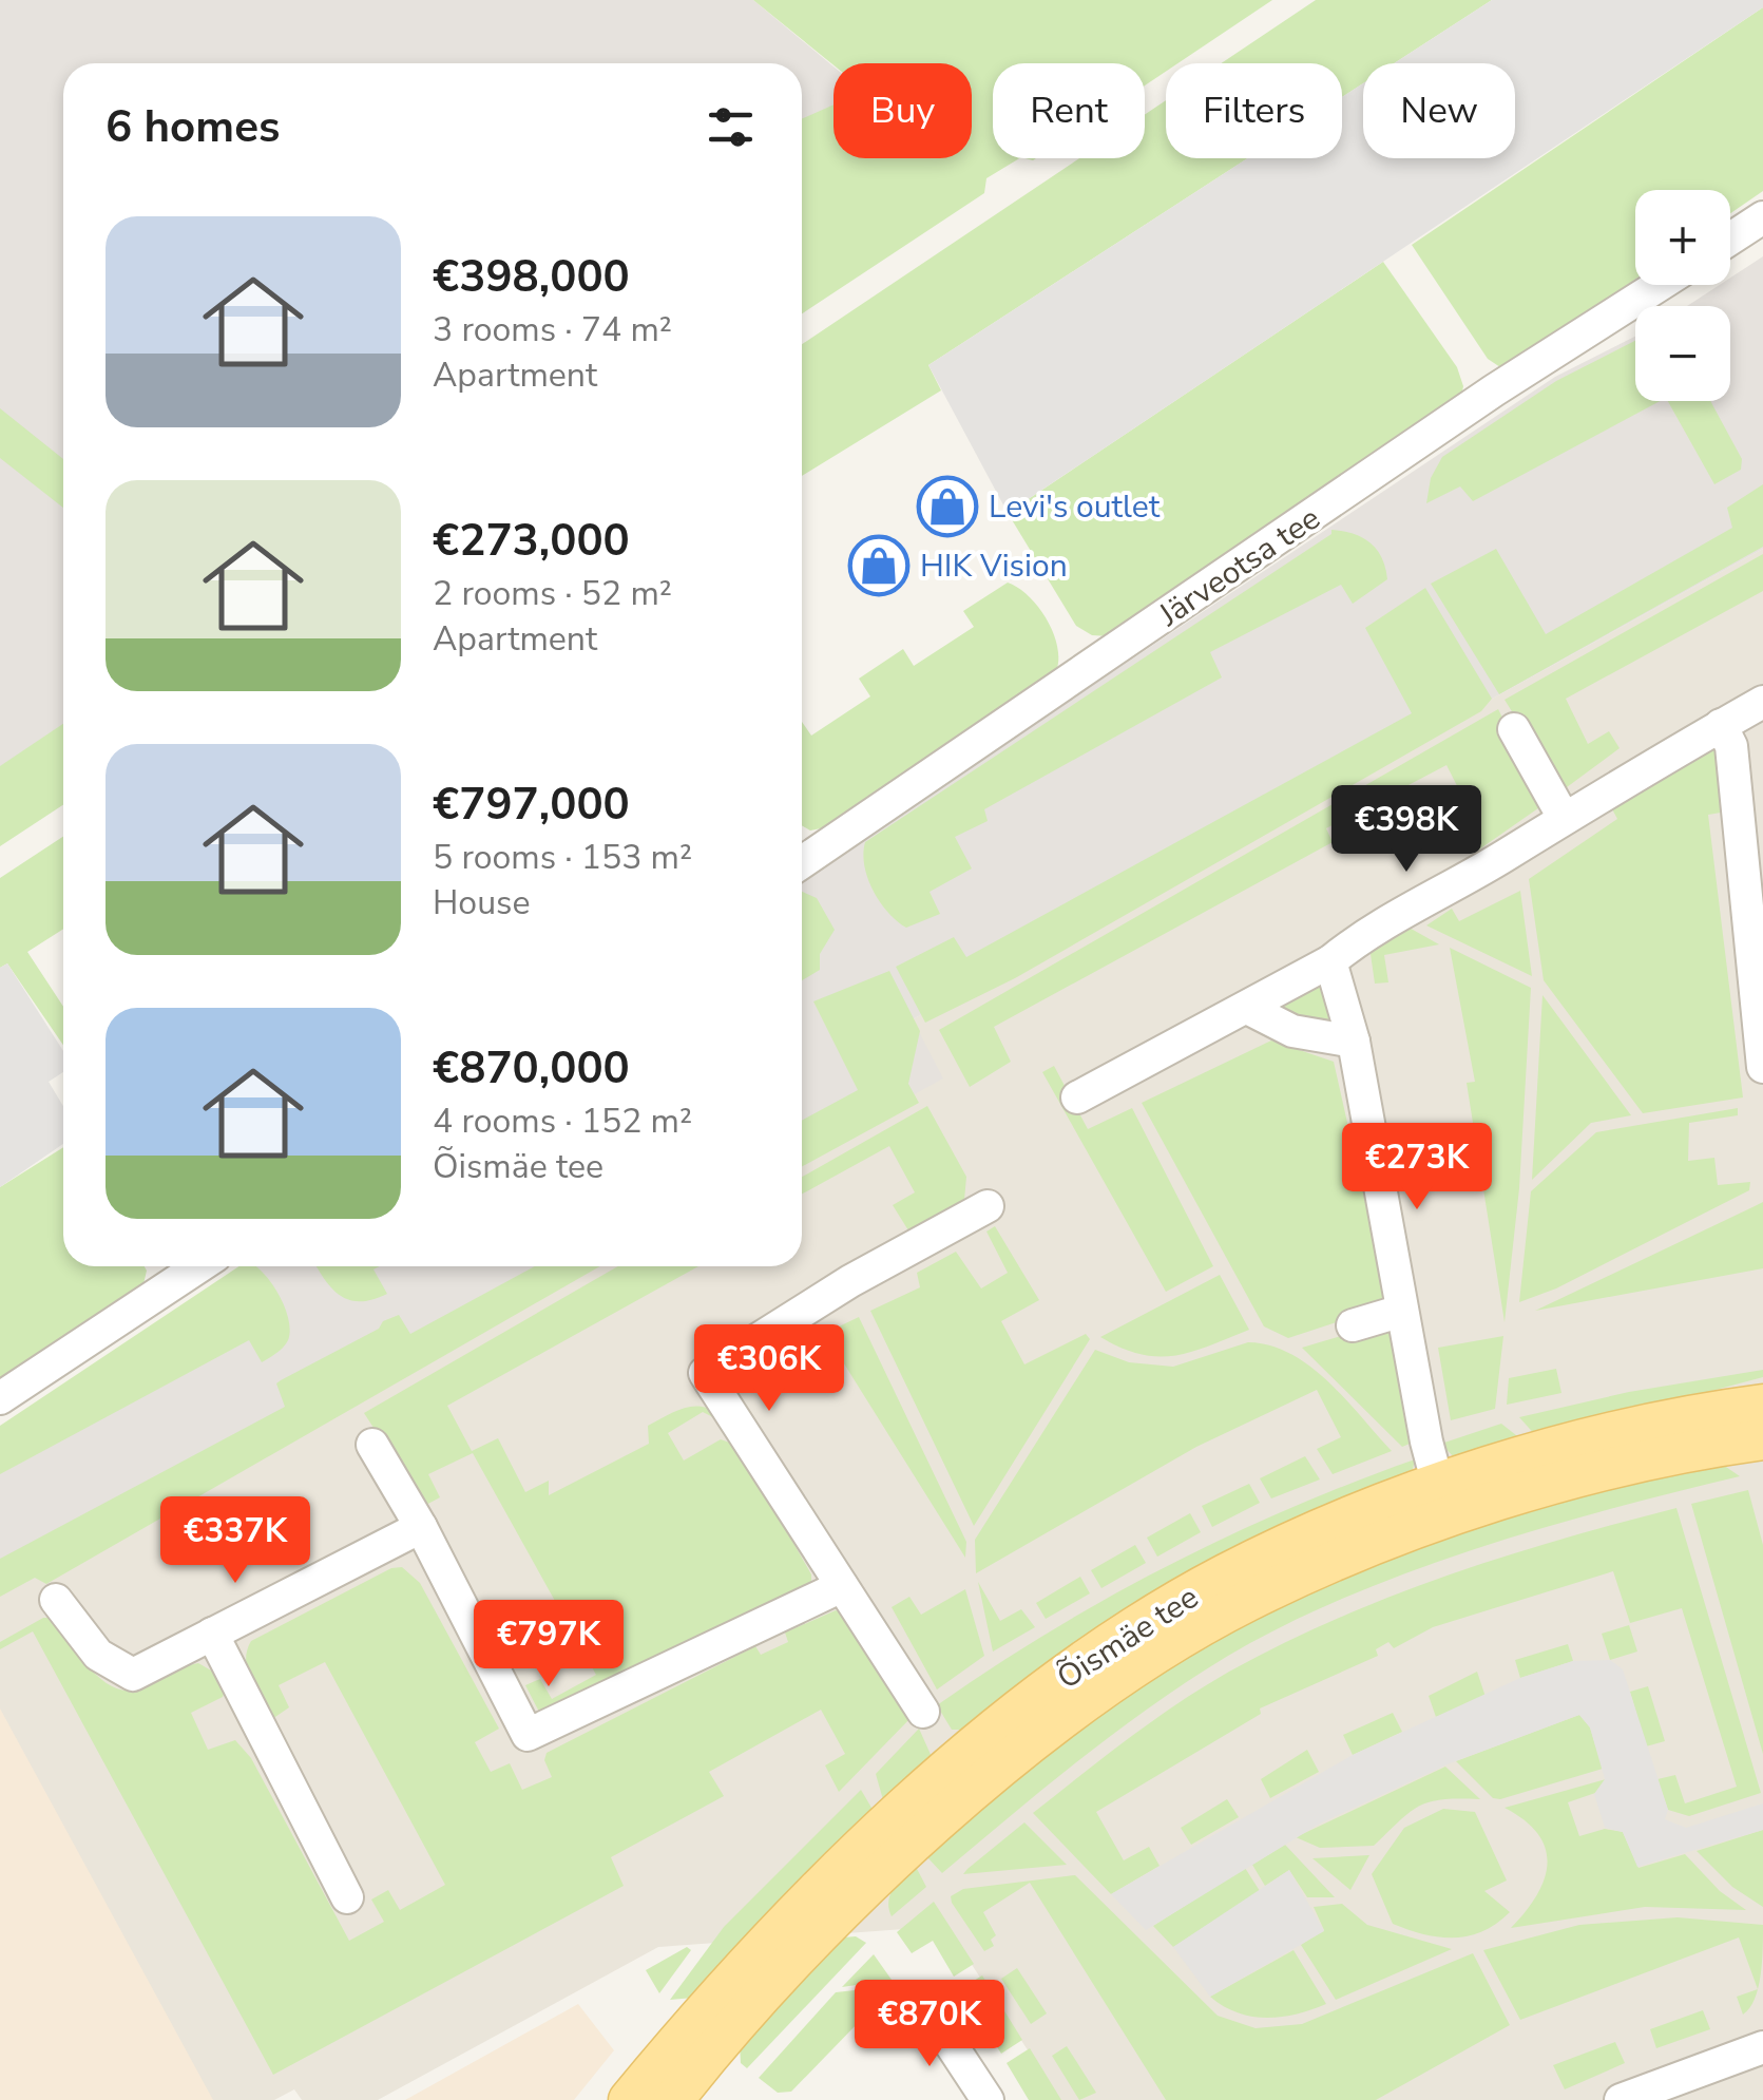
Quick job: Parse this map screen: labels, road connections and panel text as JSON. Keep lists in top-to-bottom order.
{
  "streets": {
    "main road": ["Õismäe tee"],
    "street": ["Järveotsa tee"]
  },
  "places": {
    "shop": ["Levi's outlet", "HIK Vision"]
  },
  "page": {
    "chip": [
      "Buy",
      "Rent",
      "Filters",
      "New"
    ],
    "heading": "6 homes",
    "map_buttons": ["+", "−"],
    "list": [
      {
        "name": "€398,000",
        "note": "3 rooms · 74 m² · Apartment"
      },
      {
        "name": "€273,000",
        "note": "2 rooms · 52 m² · Apartment"
      },
      {
        "name": "€797,000",
        "note": "5 rooms · 153 m² · House"
      },
      {
        "name": "€870,000",
        "note": "4 rooms · 152 m² · Õismäe tee"
      }
    ],
    "price": [
      "€398K",
      "€273K",
      "€306K",
      "€337K",
      "€797K",
      "€870K"
    ]
  }
}
